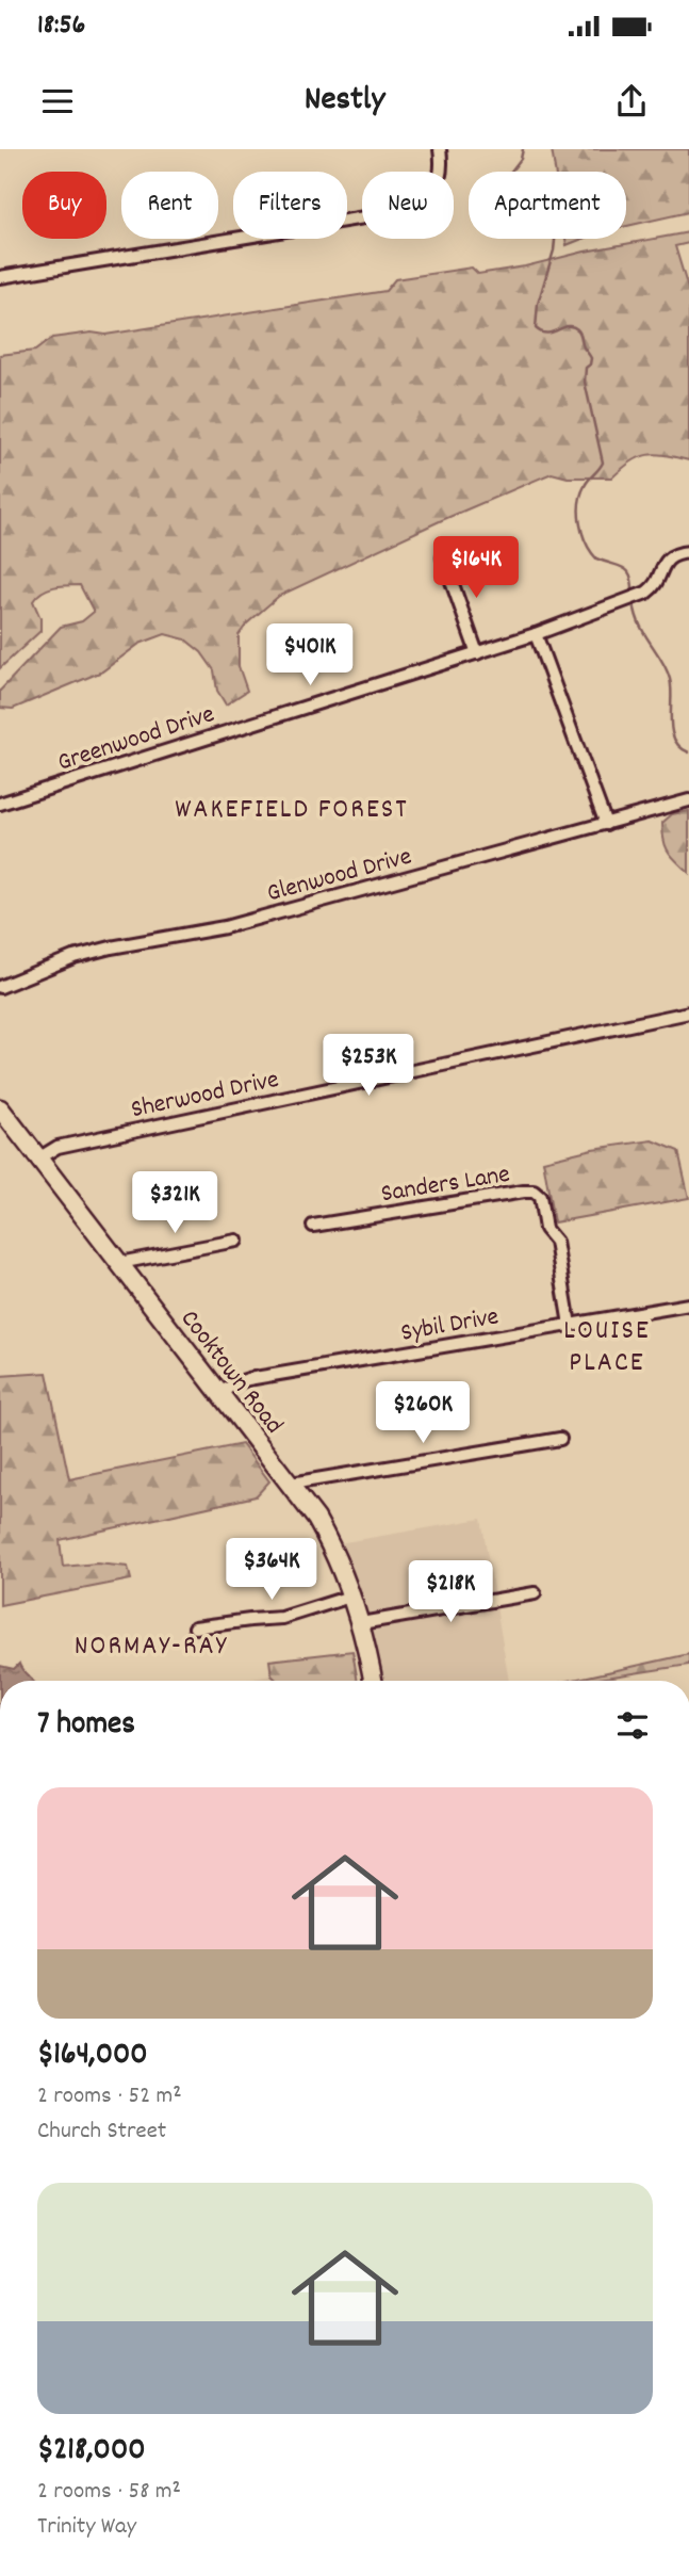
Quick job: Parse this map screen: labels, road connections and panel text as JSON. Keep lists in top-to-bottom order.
{
  "streets": {
    "street": [
      "Greenwood Drive",
      "Glenwood Drive",
      "Sherwood Drive",
      "Sanders Lane",
      "Sybil Drive",
      "Cooktown Road"
    ]
  },
  "crossings": [
    ["Sherwood Drive", "Cooktown Road"],
    ["Sanders Lane", "Sybil Drive"],
    ["Sybil Drive", "Cooktown Road"]
  ],
  "districts": ["WAKEFIELD FOREST", "LOUISE PLACE", "NORMAY-RAY"],
  "page": {
    "status": "18:56",
    "header": "Nestly",
    "chip": [
      "Buy",
      "Rent",
      "Filters",
      "New",
      "Apartment"
    ],
    "price": [
      "$164K",
      "$401K",
      "$253K",
      "$321K",
      "$260K",
      "$364K",
      "$218K"
    ],
    "heading": "7 homes",
    "list": [
      {
        "name": "$164,000",
        "note": "2 rooms · 52 m² · Church Street"
      },
      {
        "name": "$218,000",
        "note": "2 rooms · 58 m² · Trinity Way"
      }
    ]
  }
}
